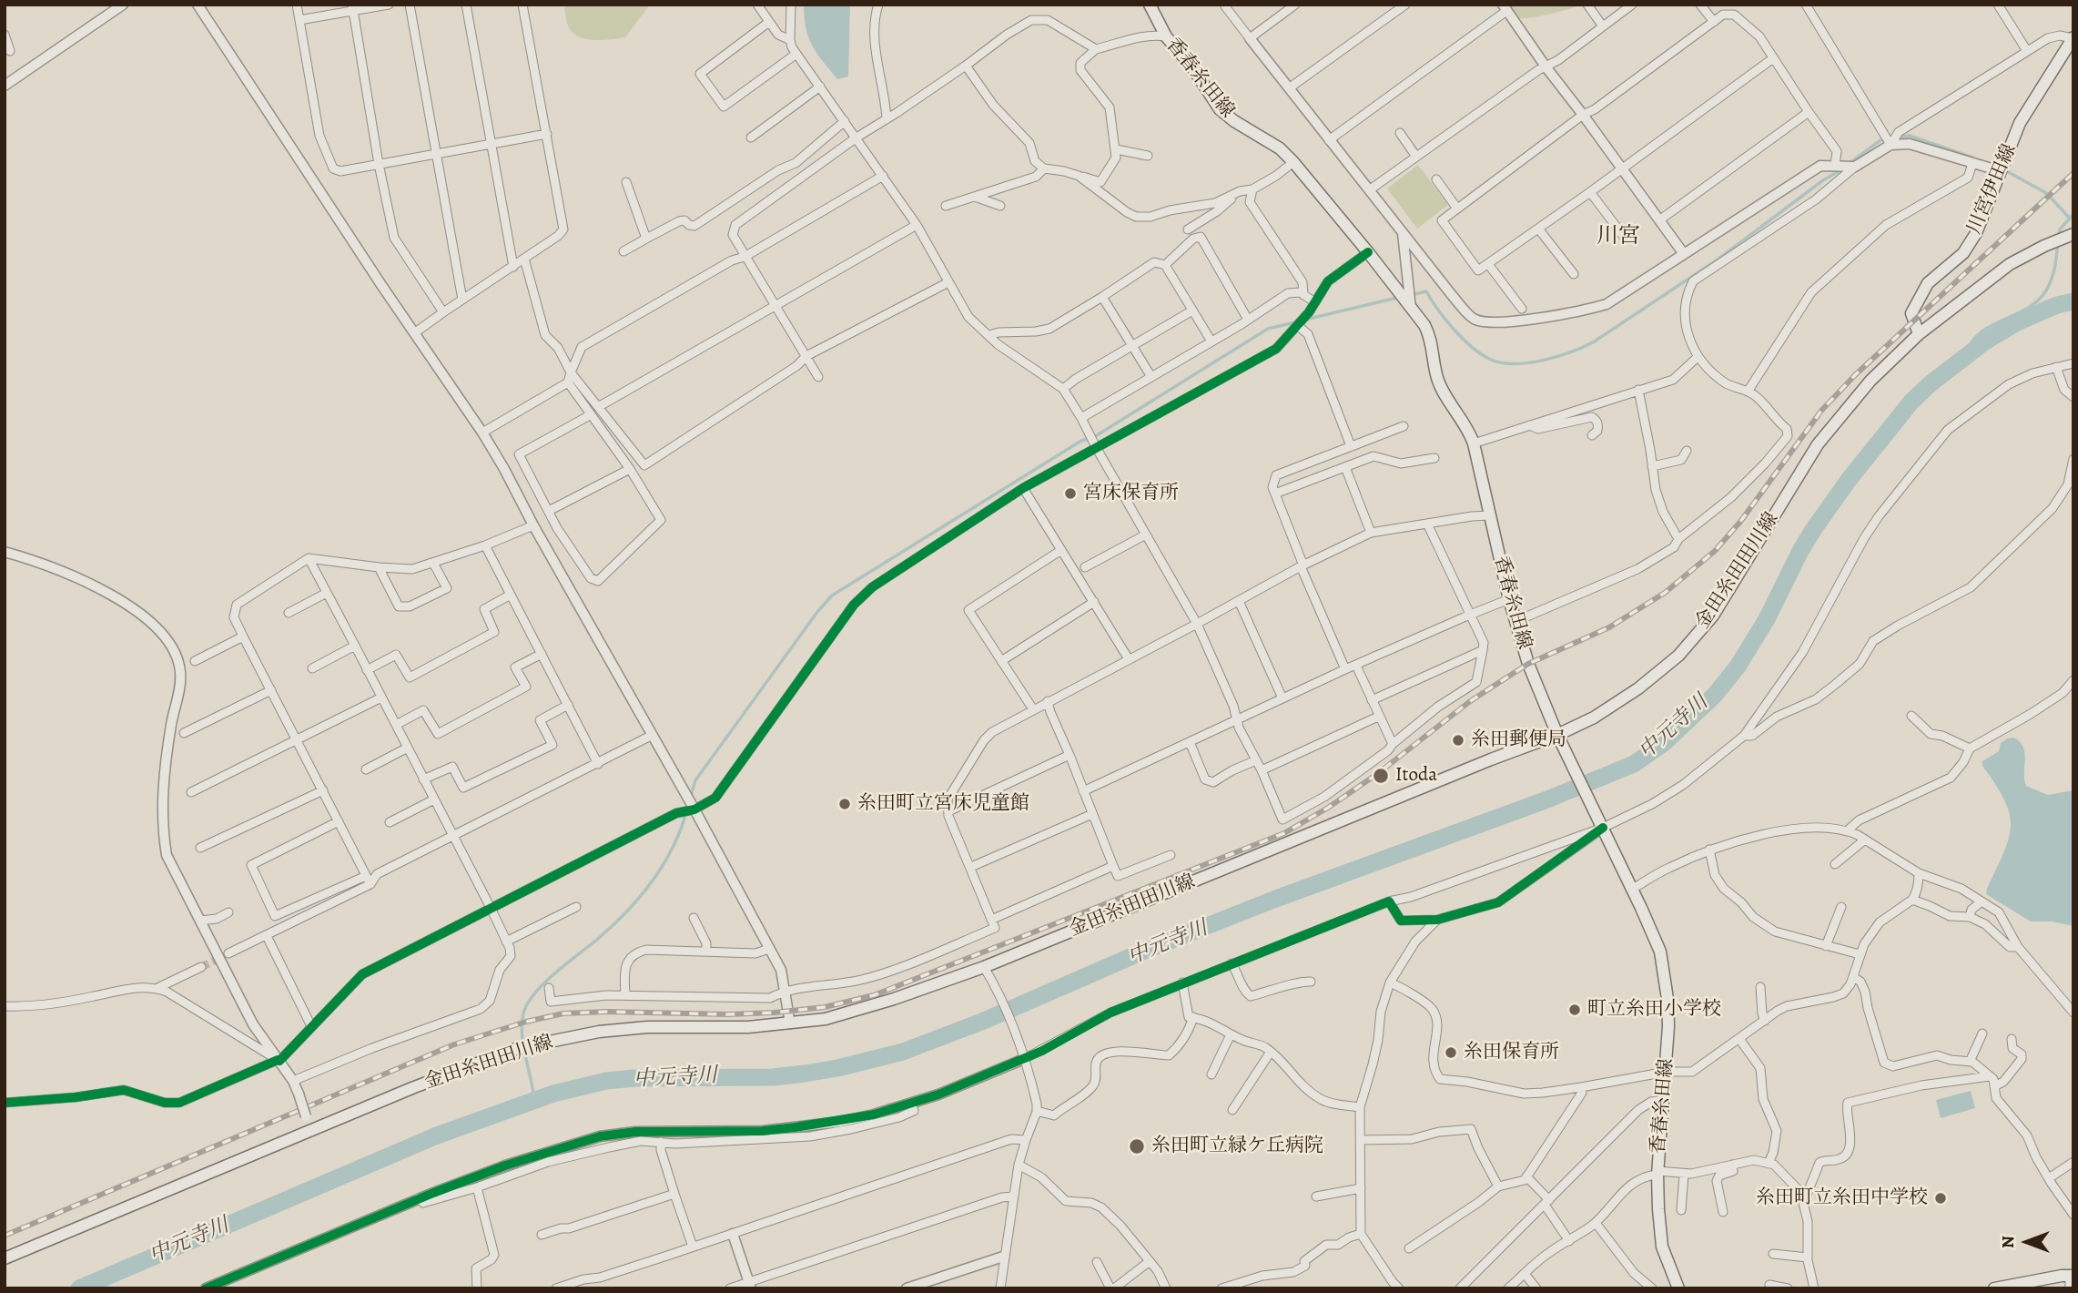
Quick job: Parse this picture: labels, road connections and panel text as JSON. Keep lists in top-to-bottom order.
{
  "streets": {
    "main road": ["香春糸田線", "川宮伊田線", "金田糸田田川線"]
  },
  "crossings": [
    ["香春糸田線", "金田糸田田川線"],
    ["川宮伊田線", "金田糸田田川線"]
  ],
  "districts": ["川宮"],
  "water": ["中元寺川"],
  "places": [
    "宮床保育所",
    "糸田郵便局",
    "Itoda",
    "糸田町立宮床児童館",
    "町立糸田小学校",
    "糸田保育所",
    "糸田町立緑ケ丘病院",
    "糸田町立糸田中学校"
  ],
  "north": "left"
}
